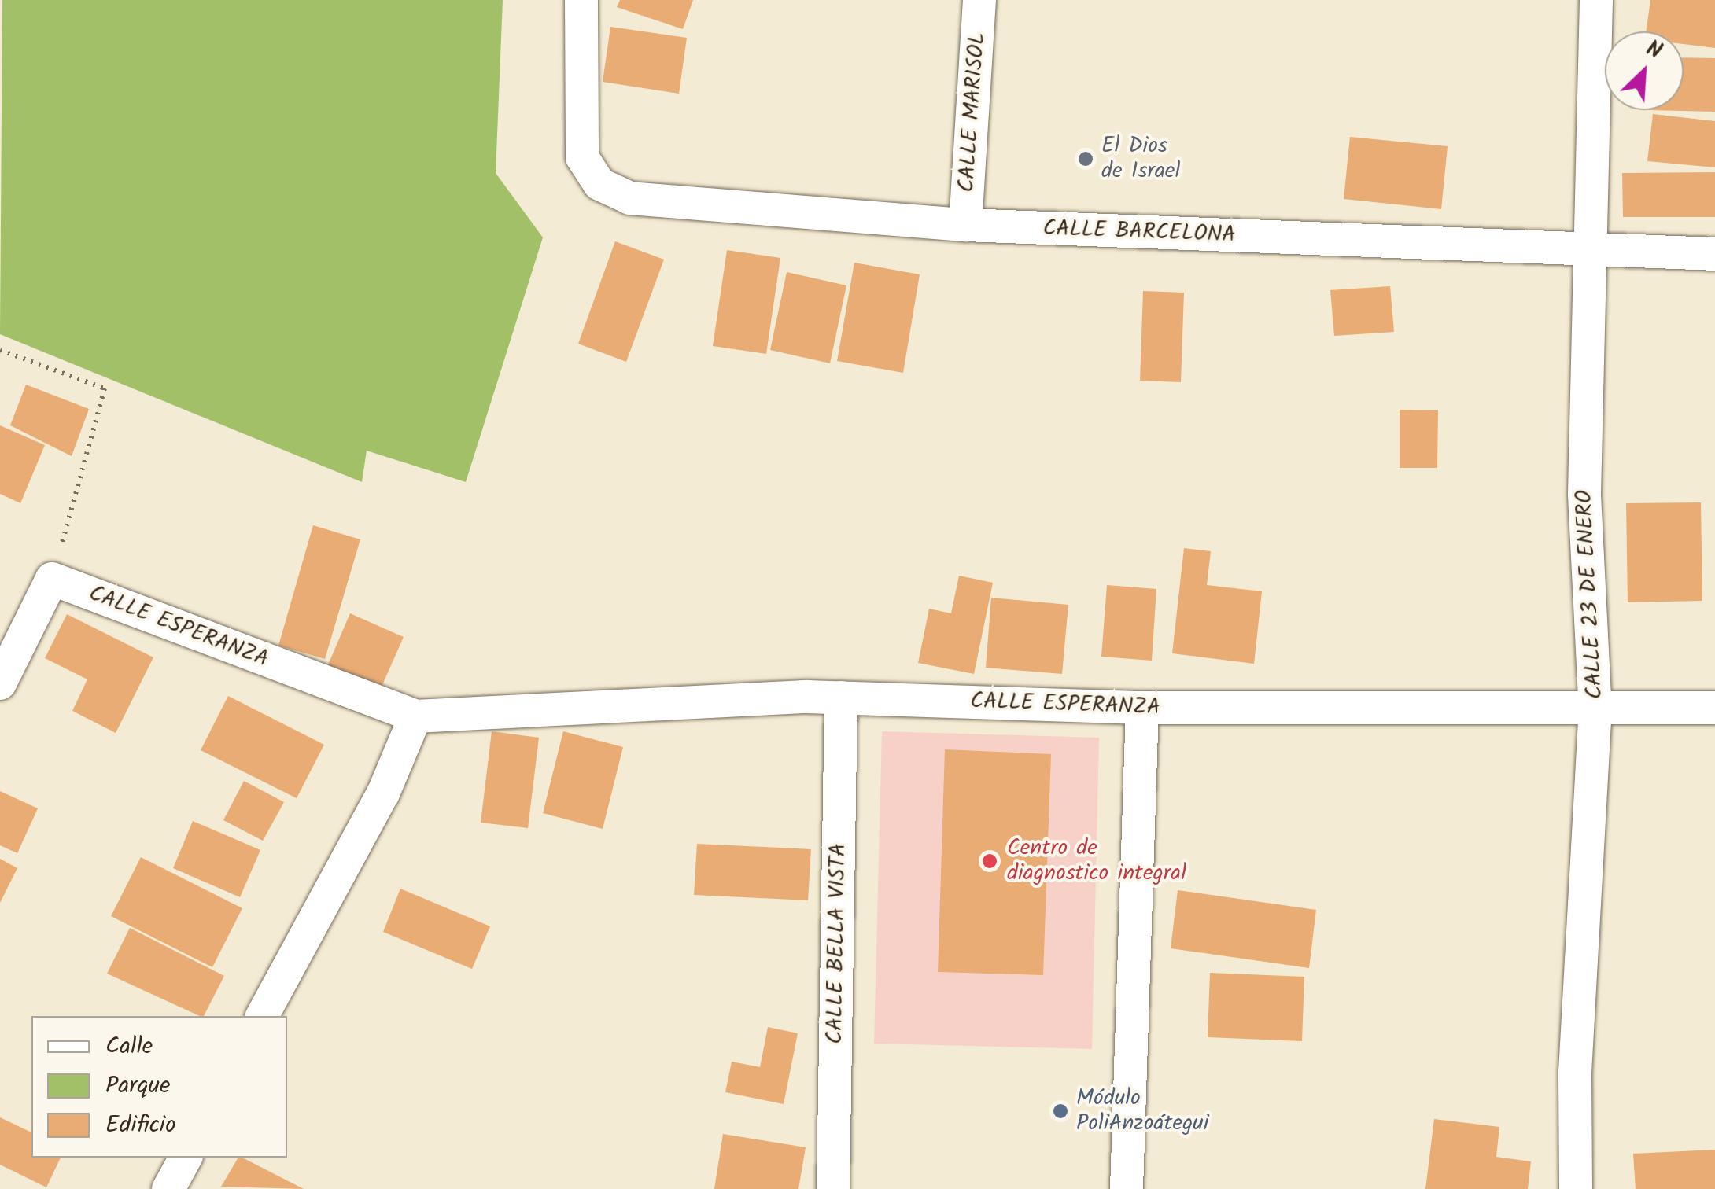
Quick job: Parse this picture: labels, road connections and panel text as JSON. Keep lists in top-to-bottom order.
{
  "streets": {
    "street": [
      "CALLE MARISOL",
      "CALLE BARCELONA",
      "CALLE 23 DE ENERO",
      "CALLE ESPERANZA",
      "CALLE BELLA VISTA"
    ]
  },
  "crossings": [
    ["CALLE MARISOL", "CALLE BARCELONA"],
    ["CALLE BARCELONA", "CALLE 23 DE ENERO"],
    ["CALLE 23 DE ENERO", "CALLE ESPERANZA"],
    ["CALLE ESPERANZA", "CALLE BELLA VISTA"]
  ],
  "places": ["El Dios de Israel", "Centro de diagnostico integral", "Módulo PoliAnzoátegui"],
  "legend": ["Calle", "Parque", "Edificio"],
  "north": "top right"
}
